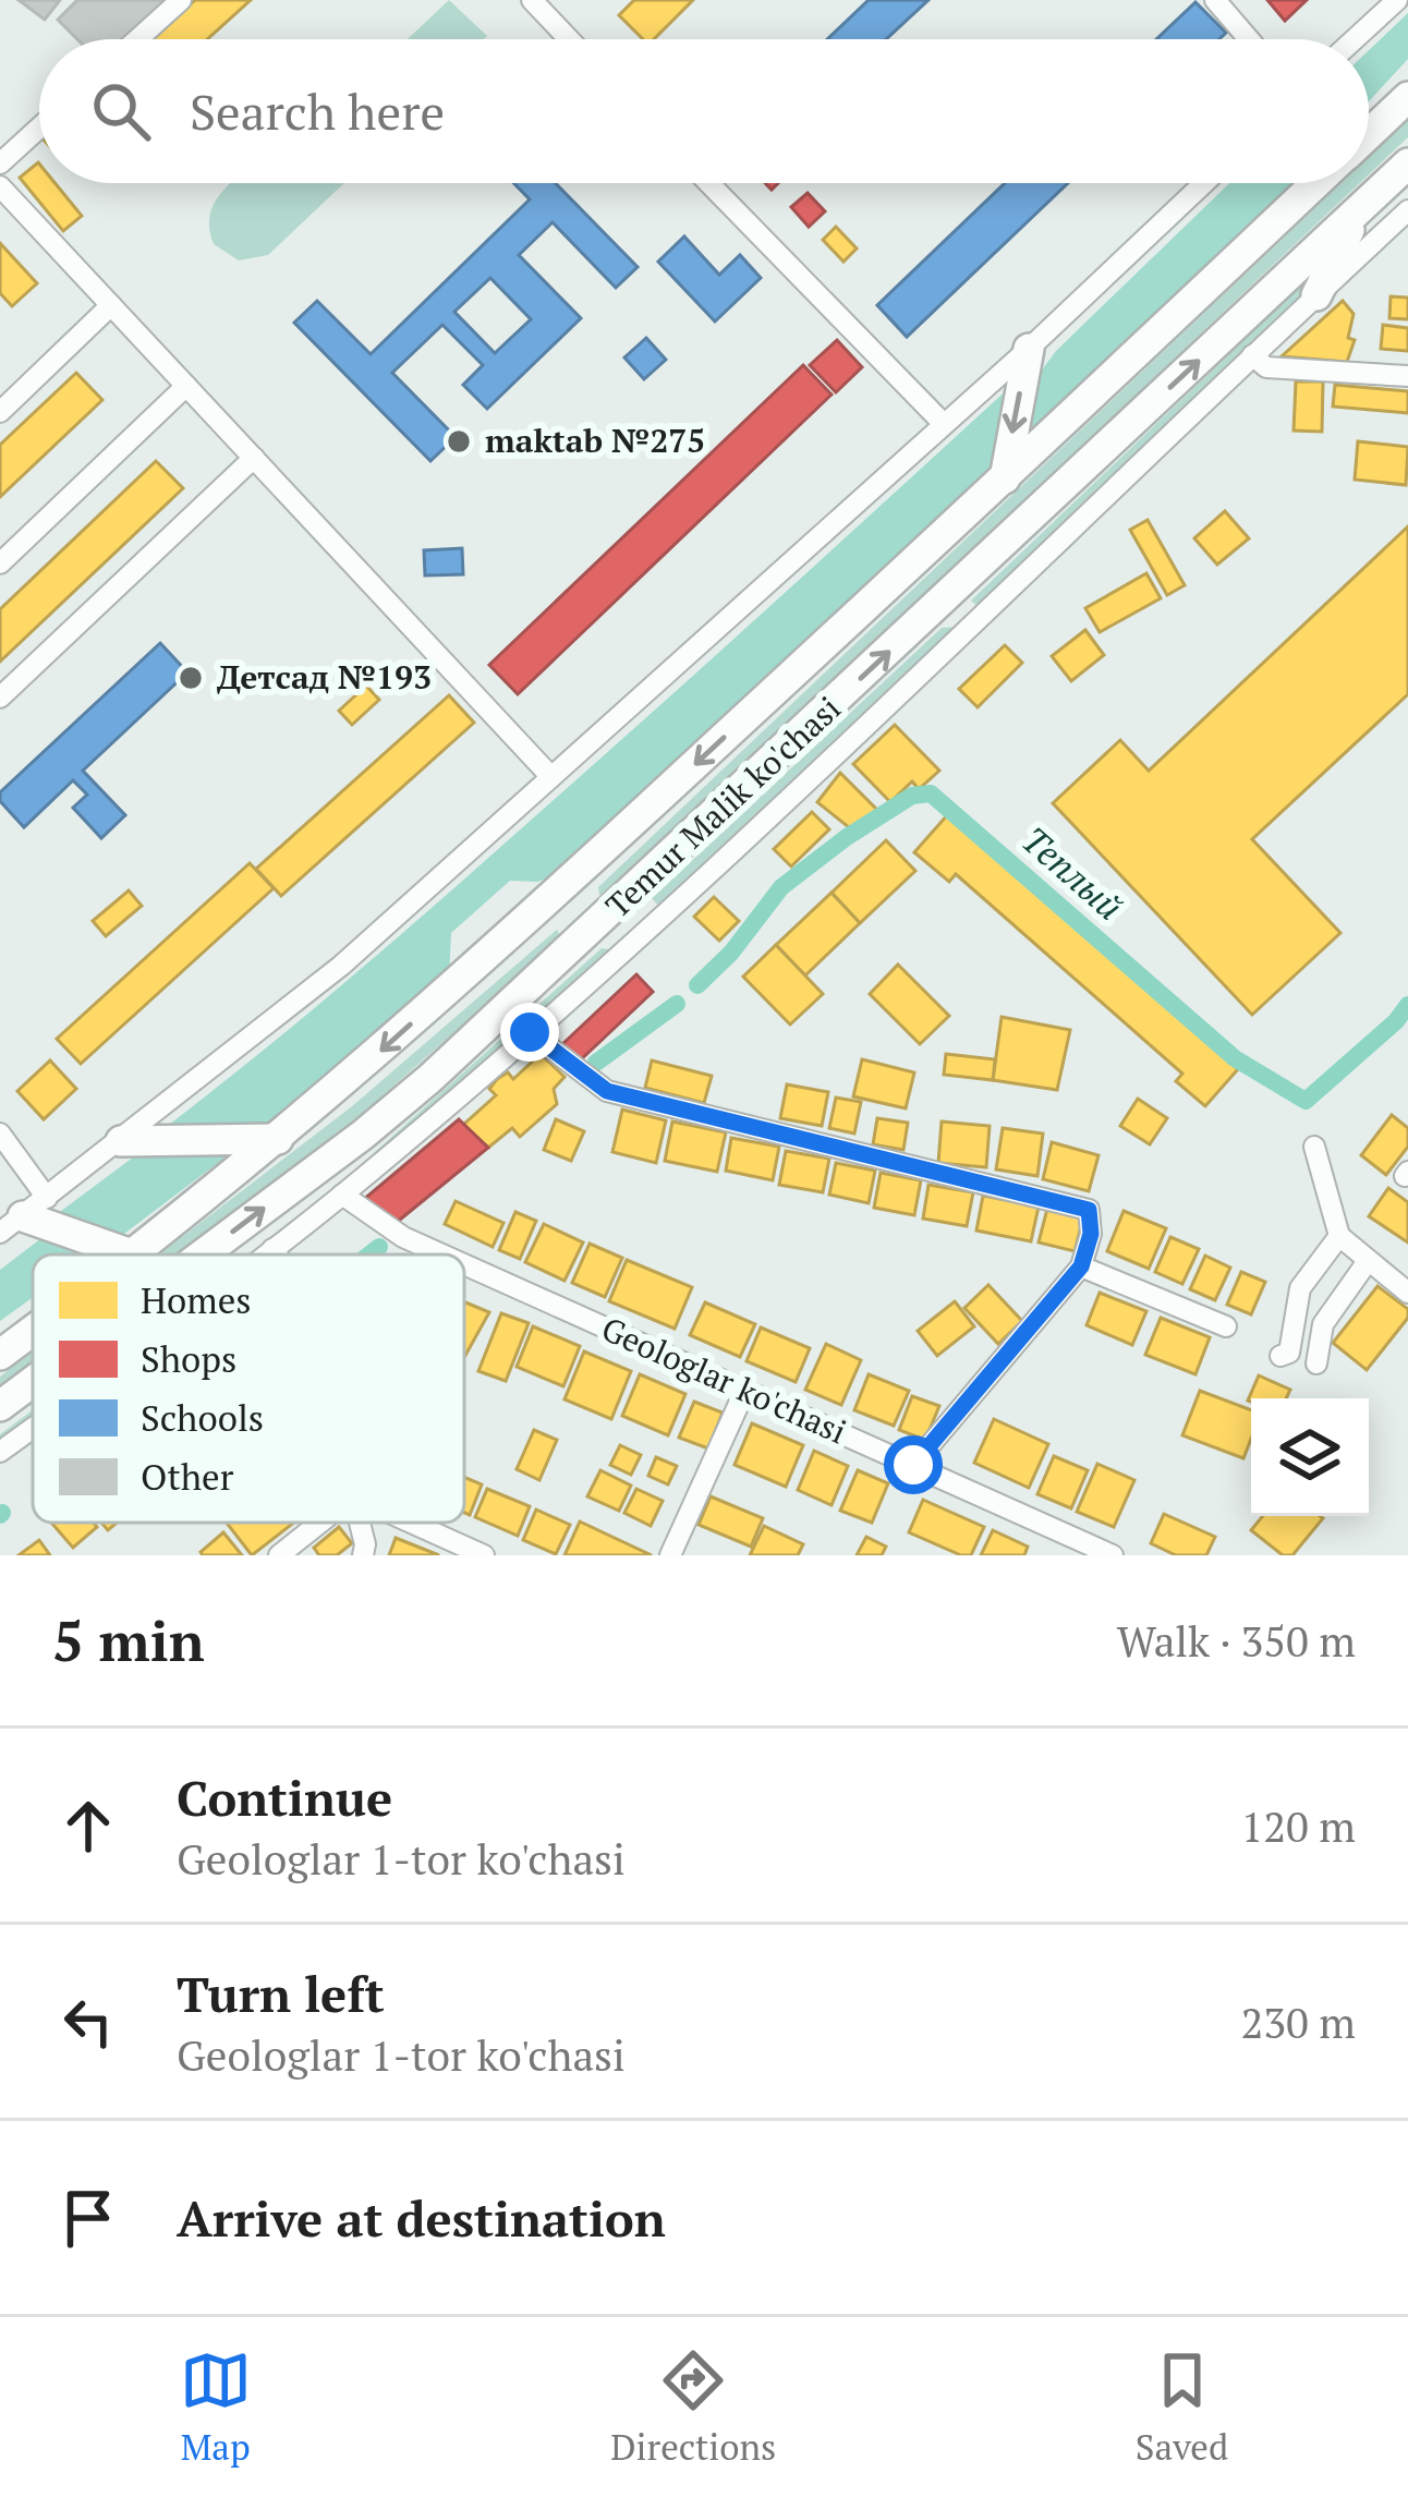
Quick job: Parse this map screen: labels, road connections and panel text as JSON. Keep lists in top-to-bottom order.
{
  "streets": {
    "highway": ["Temur Malik ko'chasi"],
    "street": ["Geologlar ko'chasi"]
  },
  "water": ["Теплый"],
  "places": ["maktab №275", "Детсад №193"],
  "legend": [
    "Homes",
    "Shops",
    "Schools",
    "Other"
  ],
  "page": {
    "search": "Search here",
    "heading": ["5 min", "Walk · 350 m"],
    "list": [
      ["Continue", "Geologlar 1-tor ko'chasi", "120 m"],
      ["Turn left", "Geologlar 1-tor ko'chasi", "230 m"],
      "Arrive at destination"
    ],
    "nav": ["Map", "Directions", "Saved"]
  }
}
